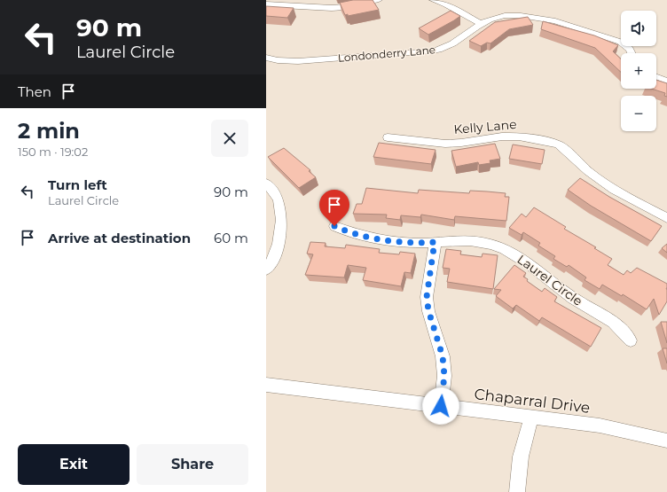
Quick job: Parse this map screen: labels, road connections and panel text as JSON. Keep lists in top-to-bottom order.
{
  "streets": {
    "street": [
      "Londonderry Lane",
      "Kelly Lane",
      "Laurel Circle",
      "Chaparral Drive"
    ]
  },
  "page": {
    "turn": ["90 m", "Laurel Circle"],
    "map_buttons": ["+", "−"],
    "then": "Then",
    "heading": ["2 min", "150 m · 19:02"],
    "list": [
      {
        "name": "Turn left",
        "note": "Laurel Circle",
        "value": "90 m"
      },
      {
        "name": "Arrive at destination",
        "value": "60 m"
      }
    ],
    "buttons": ["Exit", "Share"]
  }
}
